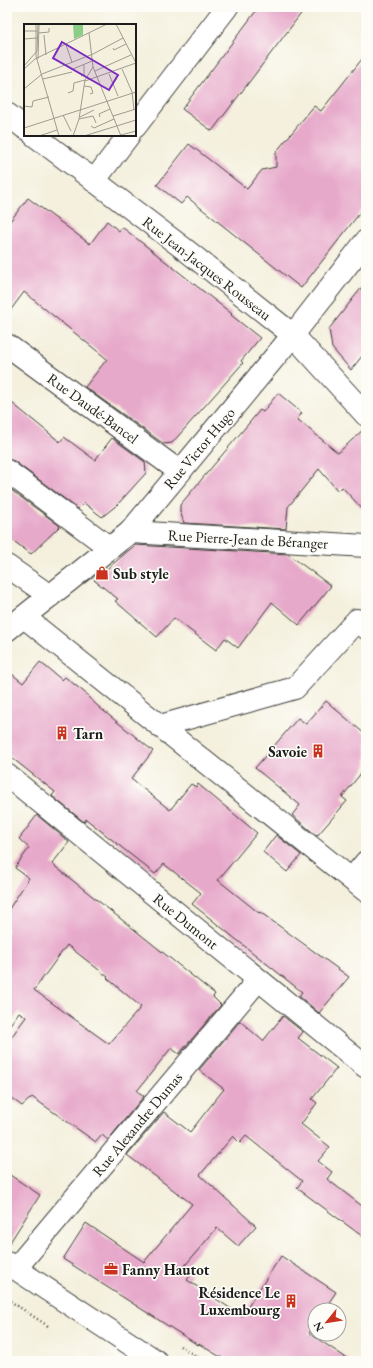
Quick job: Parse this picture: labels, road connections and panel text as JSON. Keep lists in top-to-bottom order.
{
  "streets": {
    "street": [
      "Rue Jean-Jacques Rousseau",
      "Rue Daudé-Bancel",
      "Rue Victor Hugo",
      "Rue Pierre-Jean de Béranger",
      "Rue Dumont",
      "Rue Alexandre Dumas"
    ]
  },
  "crossings": [
    ["Rue Jean-Jacques Rousseau", "Rue Victor Hugo"],
    ["Rue Daudé-Bancel", "Rue Victor Hugo"],
    ["Rue Victor Hugo", "Rue Pierre-Jean de Béranger"],
    ["Rue Dumont", "Rue Alexandre Dumas"]
  ],
  "places": {
    "shop": ["Sub style"],
    "building": ["Tarn", "Savoie", "Résidence Le Luxembourg"],
    "office": ["Fanny Hautot"]
  },
  "north": "bottom left"
}
